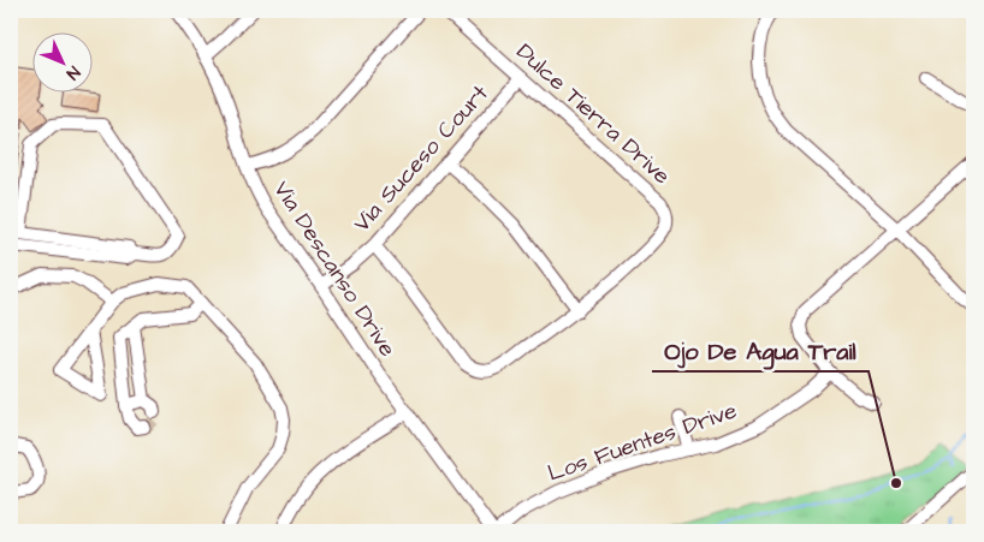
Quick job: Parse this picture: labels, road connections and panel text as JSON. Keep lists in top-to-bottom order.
{
  "streets": {
    "street": [
      "Dulce Tierra Drive",
      "Via Suceso Court",
      "Via Descanso Drive",
      "Los Fuentes Drive"
    ]
  },
  "crossings": [
    ["Dulce Tierra Drive", "Via Suceso Court"],
    ["Via Suceso Court", "Via Descanso Drive"],
    ["Via Descanso Drive", "Los Fuentes Drive"]
  ],
  "places": ["Ojo De Agua Trail"],
  "north": "bottom right"
}
